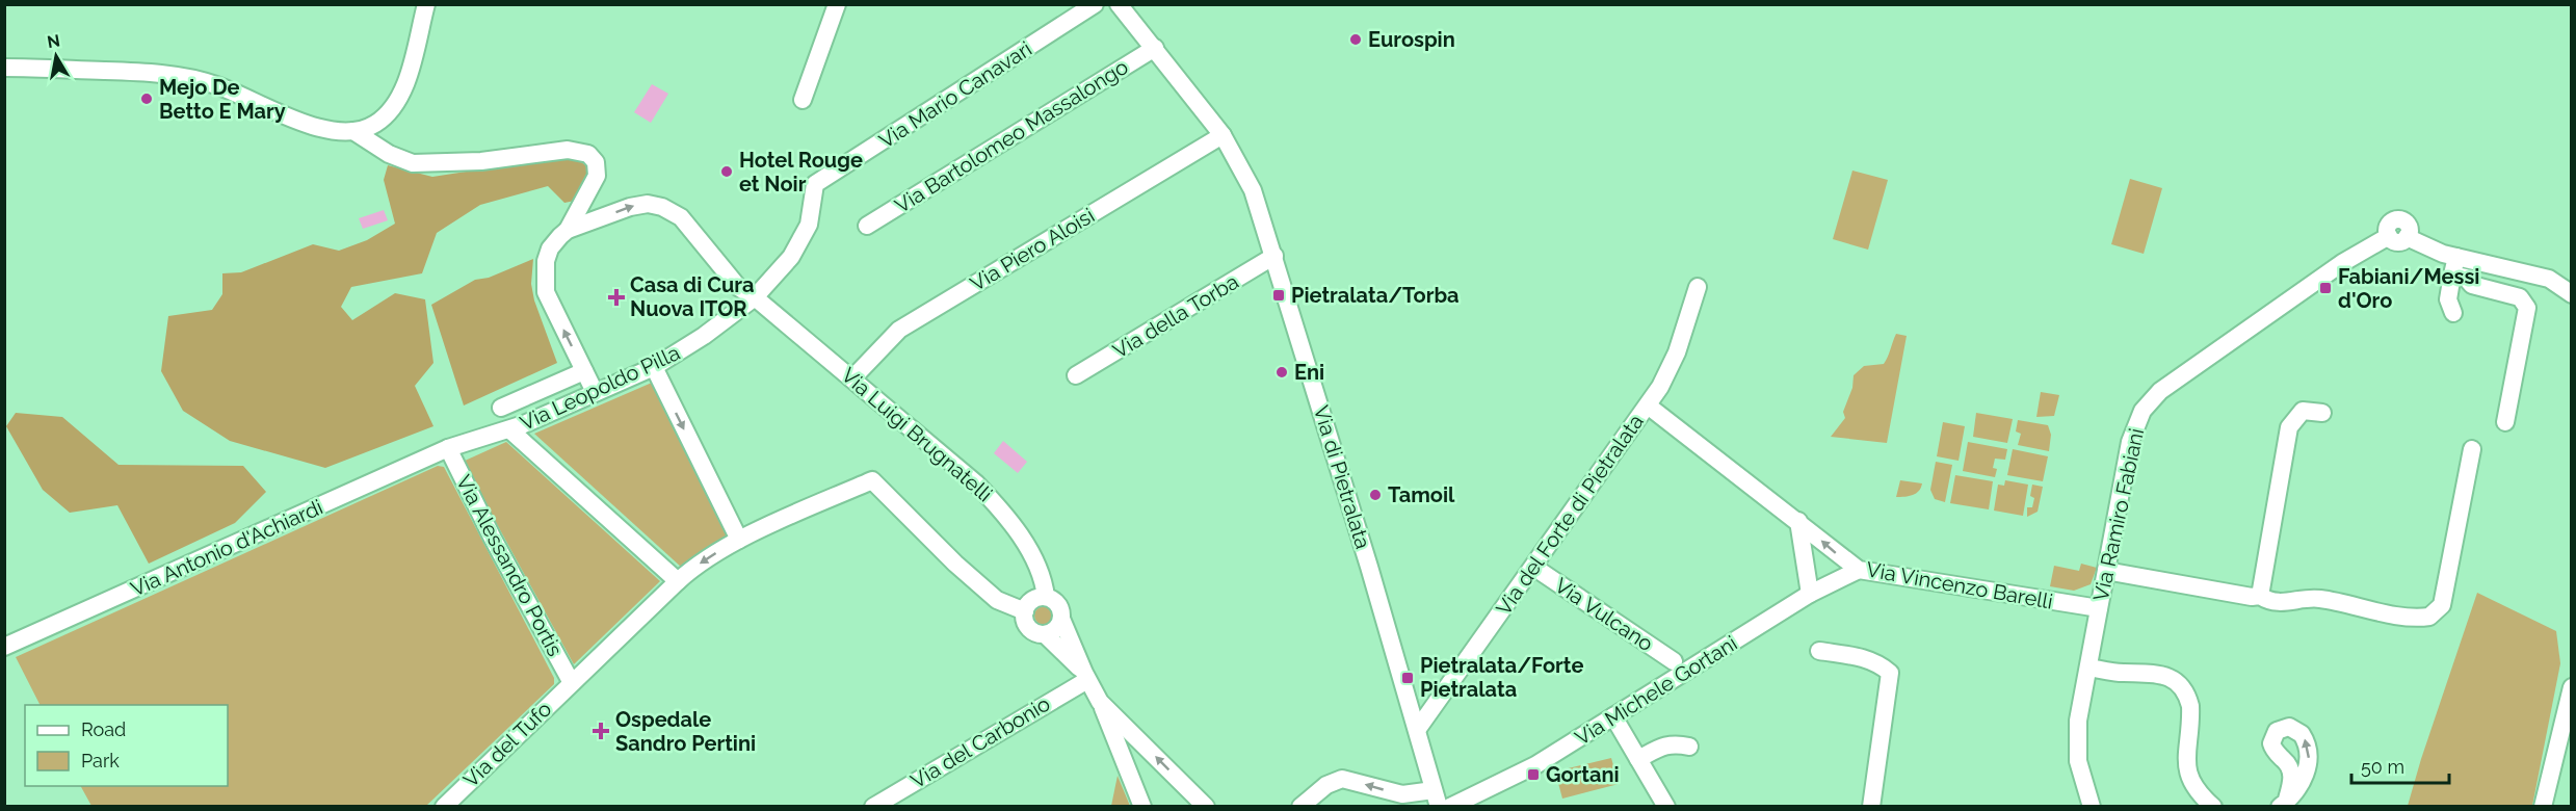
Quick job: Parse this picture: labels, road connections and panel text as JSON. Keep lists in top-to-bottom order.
{
  "streets": {
    "street": [
      "Via Mario Canavari",
      "Via Bartolomeo Massalongo",
      "Via Piero Aloisi",
      "Via della Torba",
      "Via Leopoldo Pilla",
      "Via Luigi Brugnatelli",
      "Via di Pietralata",
      "Via del Forte di Pietralata",
      "Via Ramiro Fabiani",
      "Via Antonio d'Achiardi",
      "Via Alessandro Portis",
      "Via Vincenzo Barelli",
      "Via Vulcano",
      "Via Michele Gortani",
      "Via del Carbonio",
      "Via del Tufo"
    ]
  },
  "crossings": [
    ["Via Mario Canavari", "Via Leopoldo Pilla"],
    ["Via Bartolomeo Massalongo", "Via di Pietralata"],
    ["Via Piero Aloisi", "Via Luigi Brugnatelli"],
    ["Via Piero Aloisi", "Via di Pietralata"],
    ["Via della Torba", "Via di Pietralata"],
    ["Via Leopoldo Pilla", "Via Luigi Brugnatelli"],
    ["Via Leopoldo Pilla", "Via Antonio d'Achiardi"],
    ["Via Leopoldo Pilla", "Via Alessandro Portis"],
    ["Via Luigi Brugnatelli", "Via del Tufo"],
    ["Via di Pietralata", "Via del Forte di Pietralata"],
    ["Via del Forte di Pietralata", "Via Vincenzo Barelli"],
    ["Via del Forte di Pietralata", "Via Vulcano"],
    ["Via Ramiro Fabiani", "Via Vincenzo Barelli"],
    ["Via Antonio d'Achiardi", "Via Alessandro Portis"],
    ["Via Alessandro Portis", "Via del Tufo"],
    ["Via Vincenzo Barelli", "Via Michele Gortani"]
  ],
  "places": {
    "other": [
      "Eurospin",
      "Mejo De Betto E Mary",
      "Hotel Rouge et Noir",
      "Eni",
      "Tamoil"
    ],
    "transit": [
      "Fabiani/Messi d'Oro",
      "Pietralata/Torba",
      "Pietralata/Forte Pietralata",
      "Gortani"
    ],
    "health": ["Casa di Cura Nuova ITOR", "Ospedale Sandro Pertini"]
  },
  "legend": ["Road", "Park"],
  "scale_bar": "50 m",
  "north": "top"
}
